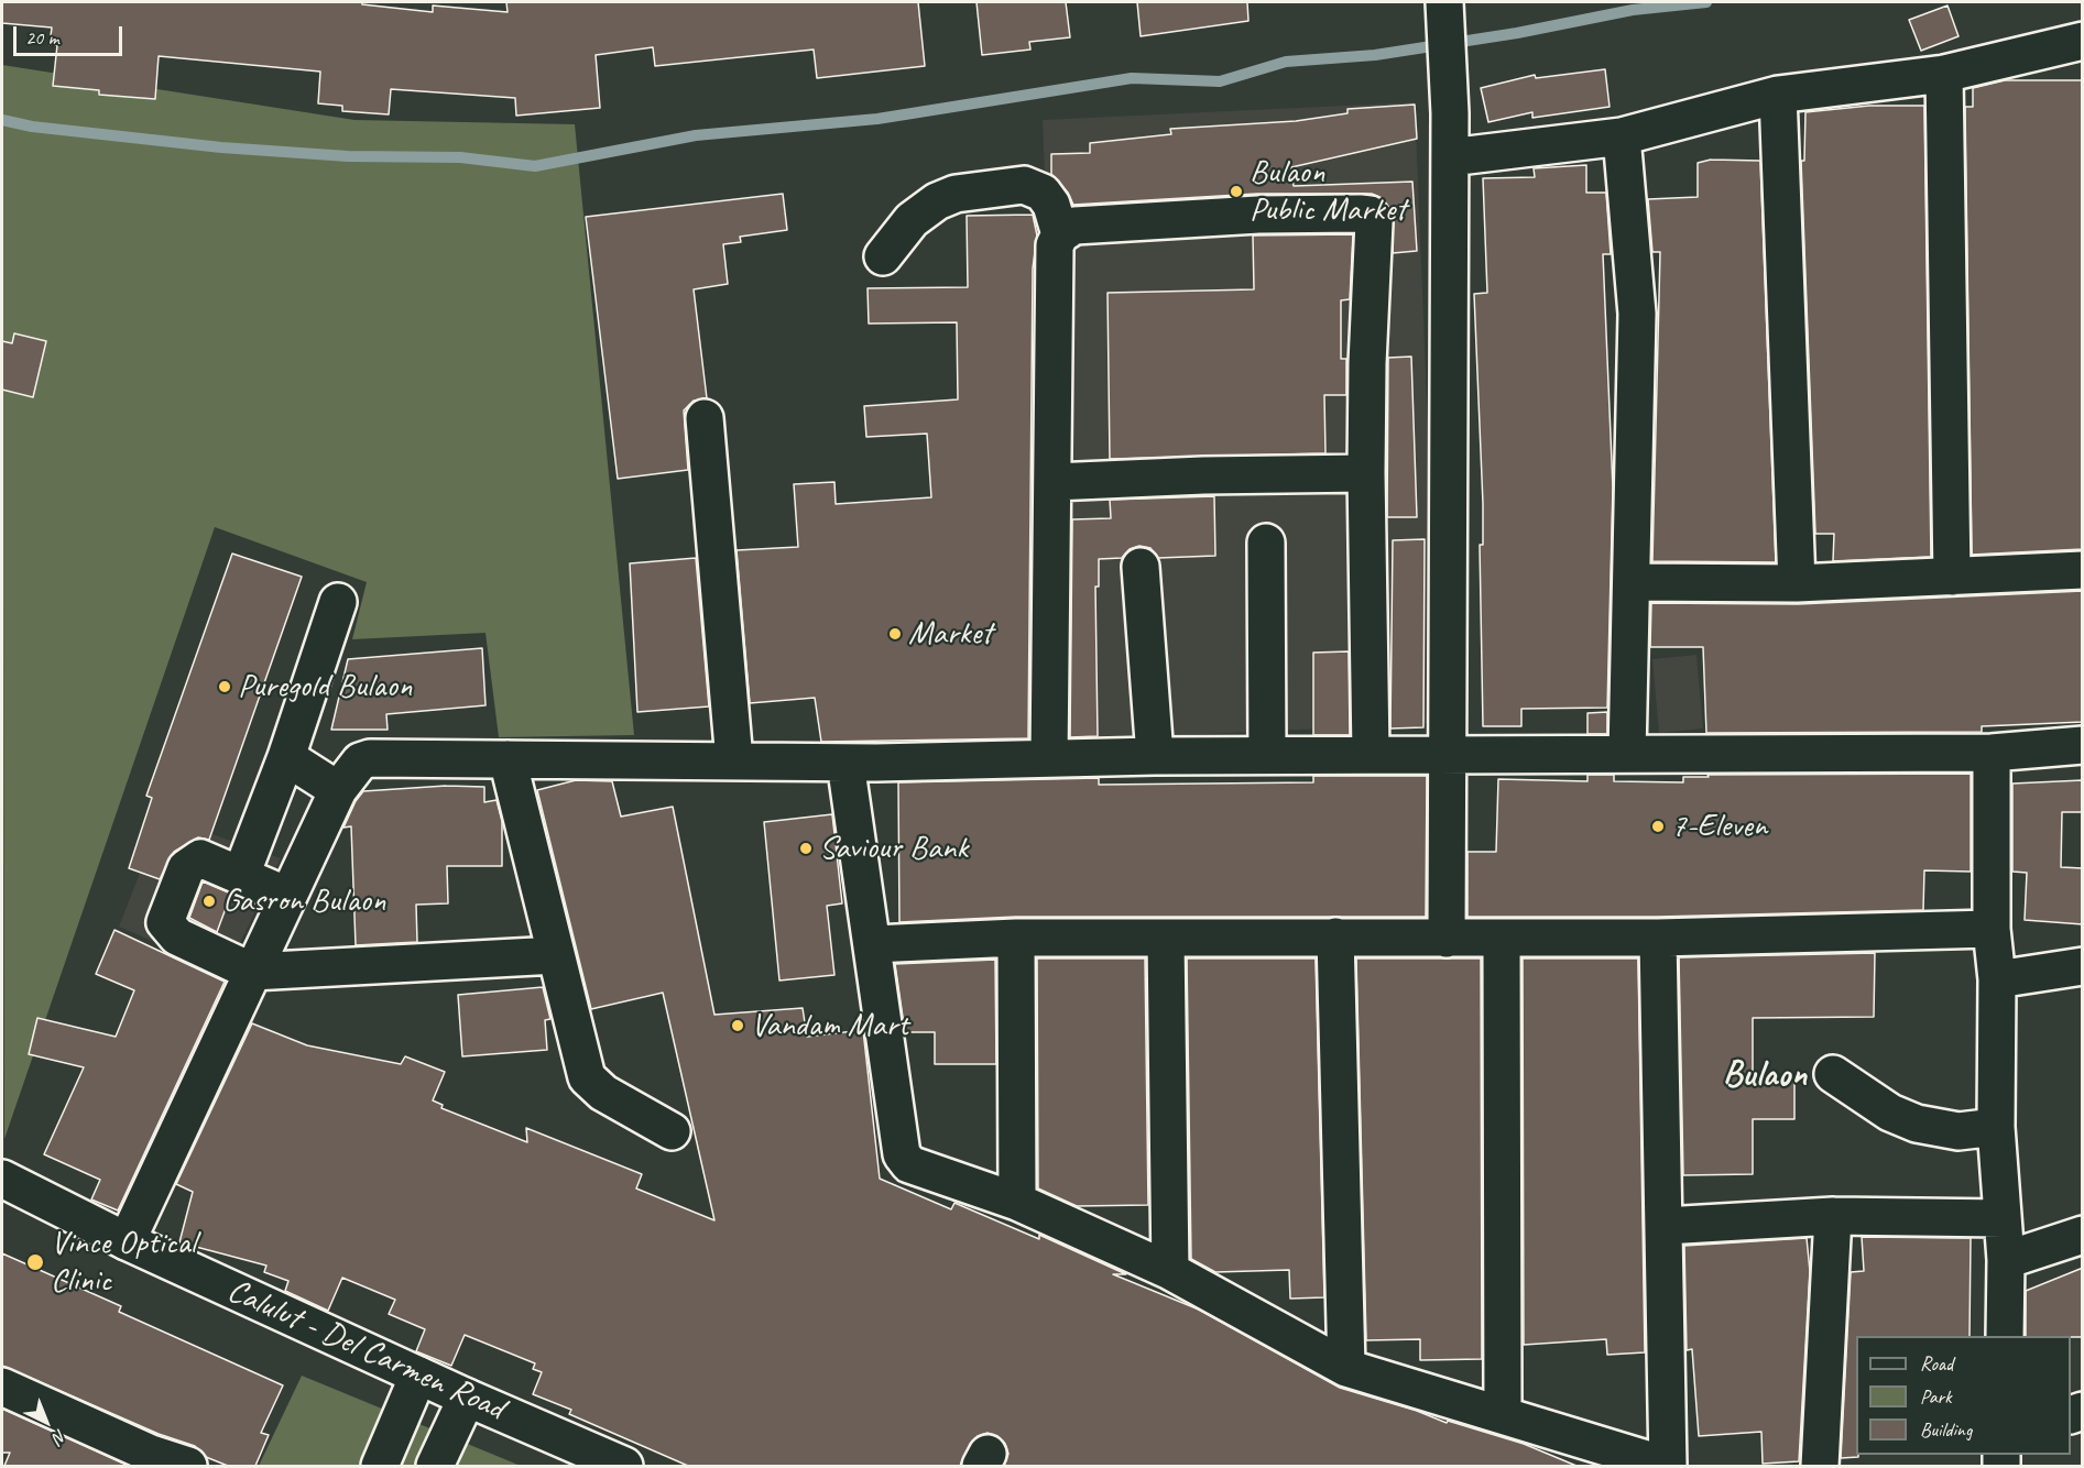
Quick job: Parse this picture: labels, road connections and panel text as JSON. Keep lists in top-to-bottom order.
{
  "streets": {
    "street": ["Calulut - Del Carmen Road"]
  },
  "districts": ["Bulaon"],
  "places": [
    "Bulaon Public Market",
    "Market",
    "Puregold Bulaon",
    "7-Eleven",
    "Saviour Bank",
    "Gasron Bulaon",
    "Vandam Mart",
    "Vince Optical Clinic"
  ],
  "legend": ["Road", "Park", "Building"],
  "scale_bar": "20 m",
  "north": "bottom right"
}
